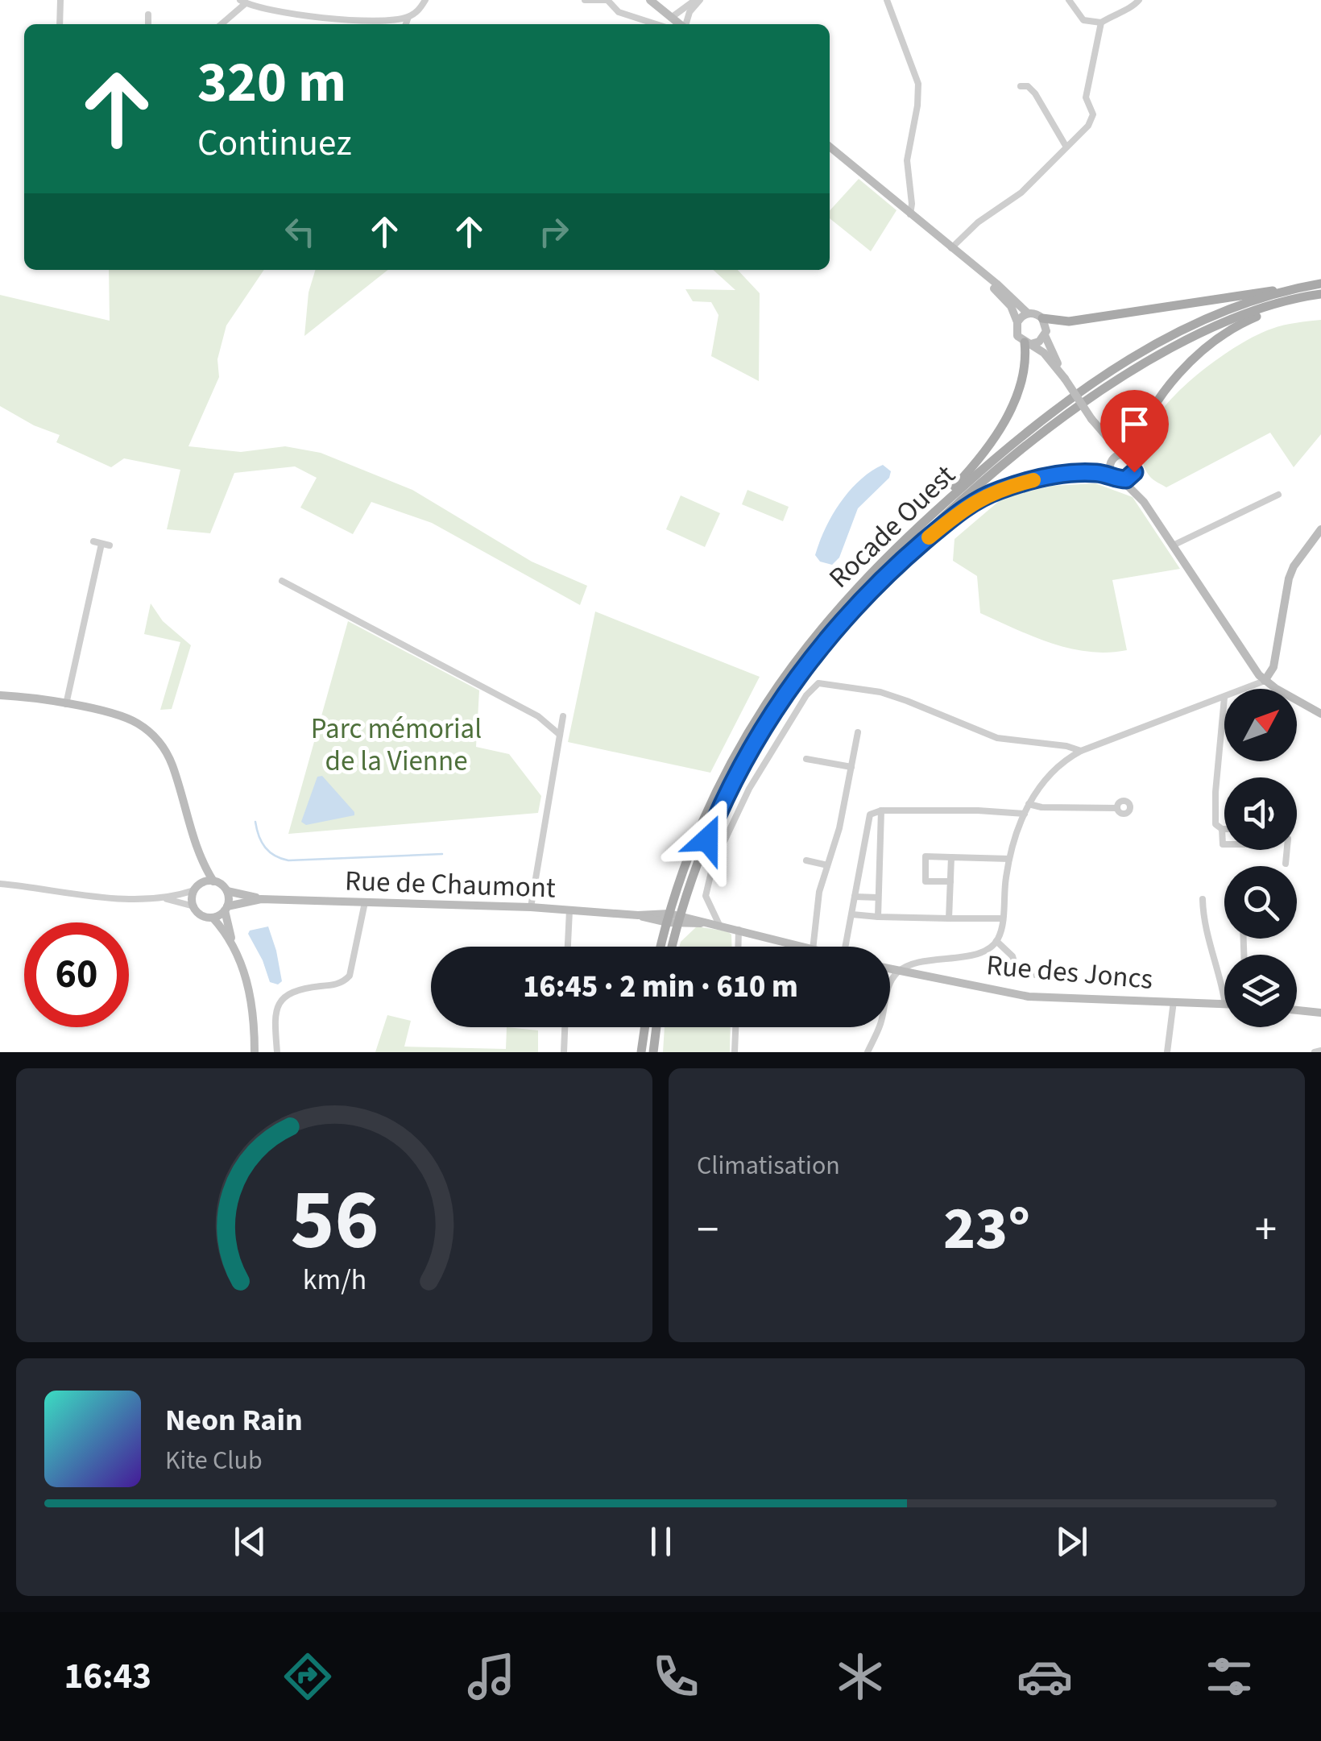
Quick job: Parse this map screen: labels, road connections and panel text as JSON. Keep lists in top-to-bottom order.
{
  "streets": {
    "main road": ["Rocade Ouest"],
    "street": ["Rue de Chaumont", "Rue des Joncs"]
  },
  "crossings": [
    ["Rocade Ouest", "Rue de Chaumont"]
  ],
  "parks": ["Parc mémorial de la Vienne"],
  "north": "top right",
  "page": {
    "turn": ["320 m", "Continuez"],
    "limit": "60",
    "trip": "16:45 · 2 min · 610 m",
    "tile": "Climatisation",
    "heat": ["−", "23°", "+"],
    "song": ["Neon Rain", "Kite Club"],
    "tabs": "16:43",
    "gauge": ["56", "km/h"]
  }
}
